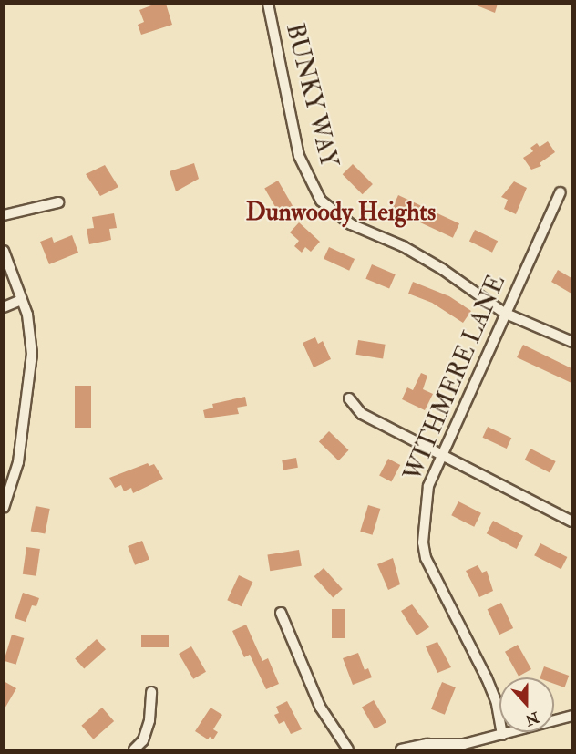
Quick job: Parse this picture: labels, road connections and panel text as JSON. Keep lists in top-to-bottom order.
{
  "streets": {
    "street": ["BUNKY WAY", "WITHMERE LANE"]
  },
  "crossings": [
    ["BUNKY WAY", "WITHMERE LANE"]
  ],
  "districts": ["Dunwoody Heights"],
  "north": "bottom"
}
